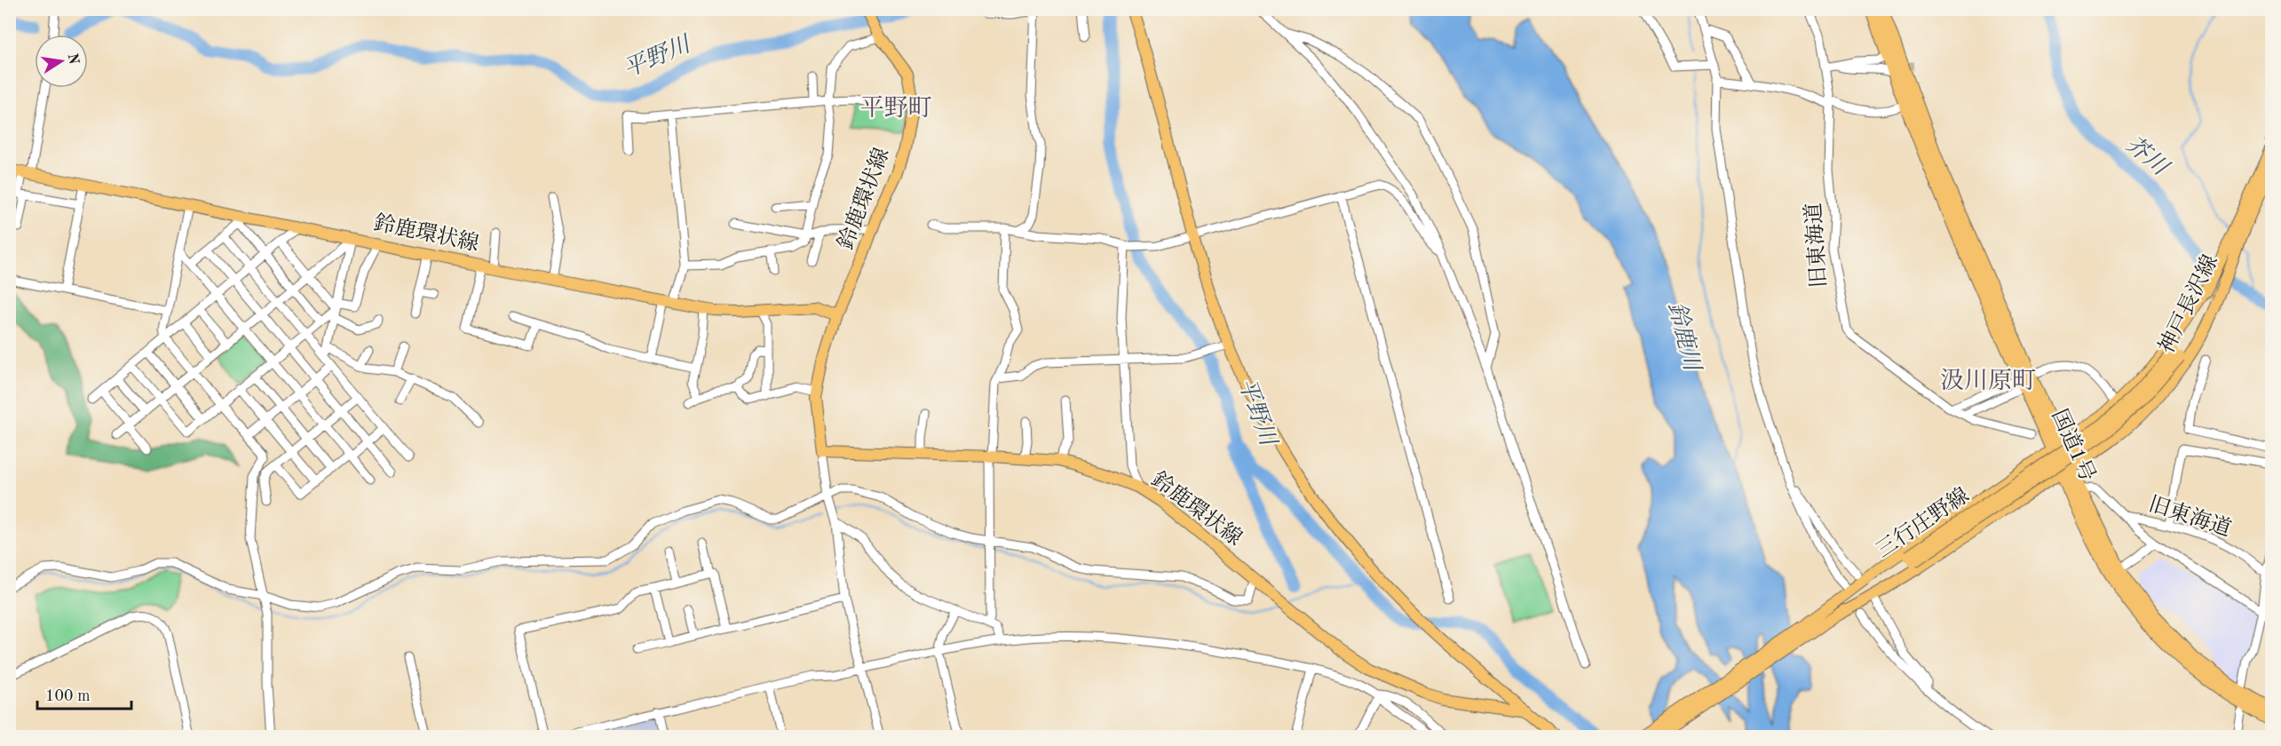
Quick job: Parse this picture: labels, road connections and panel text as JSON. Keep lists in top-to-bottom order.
{
  "streets": {
    "highway": ["国道1号"],
    "main road": ["鈴鹿環状線", "神戸長沢線", "三行庄野線"],
    "street": ["旧東海道"]
  },
  "crossings": [
    ["旧東海道", "国道1号"],
    ["神戸長沢線", "国道1号"],
    ["神戸長沢線", "三行庄野線"],
    ["国道1号", "三行庄野線"]
  ],
  "districts": ["平野町", "汲川原町"],
  "water": ["平野川", "芥川", "鈴鹿川"],
  "scale_bar": "100 m",
  "north": "right"
}
